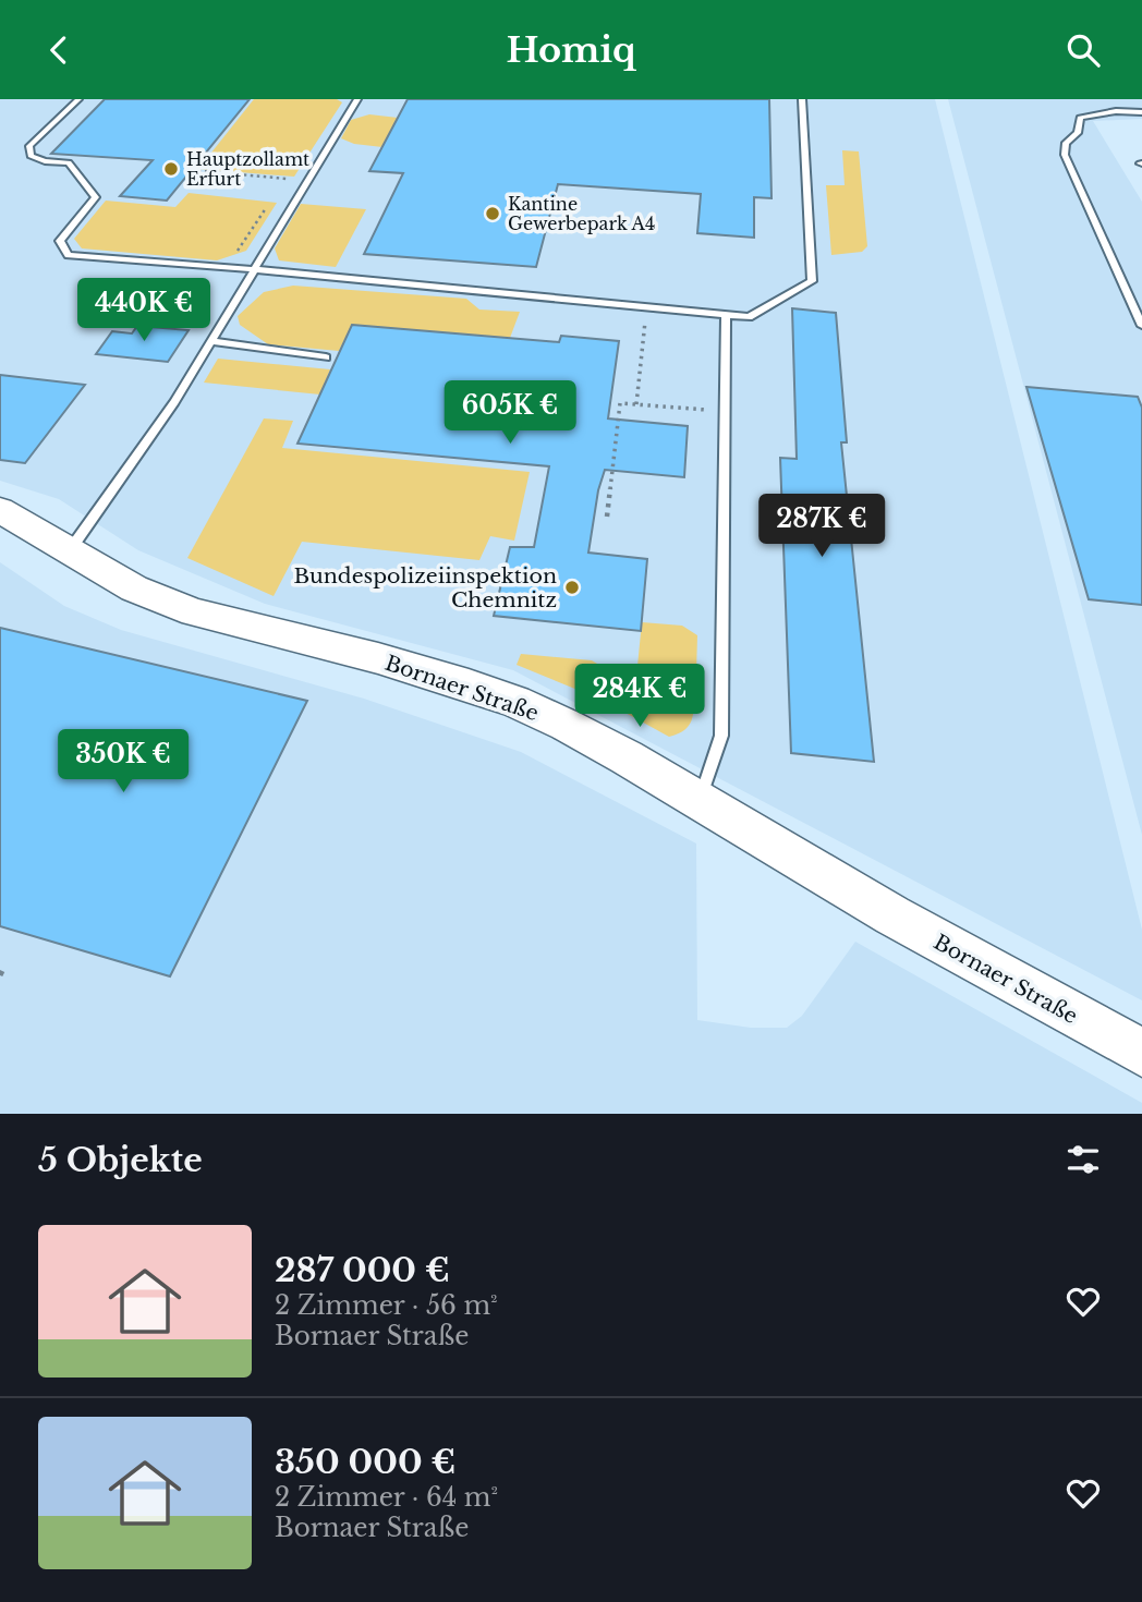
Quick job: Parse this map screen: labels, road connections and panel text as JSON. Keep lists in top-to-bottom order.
{
  "streets": {
    "main road": ["Bornaer Straße"]
  },
  "places": ["Hauptzollamt Erfurt", "Kantine Gewerbepark A4", "Bundespolizeiinspektion Chemnitz"],
  "page": {
    "header": "Homiq",
    "price": [
      "440K €",
      "605K €",
      "287K €",
      "284K €",
      "350K €"
    ],
    "heading": "5 Objekte",
    "list": [
      {
        "name": "287 000 €",
        "note": "2 Zimmer · 56 m² · Bornaer Straße"
      },
      {
        "name": "350 000 €",
        "note": "2 Zimmer · 64 m² · Bornaer Straße"
      }
    ]
  }
}
